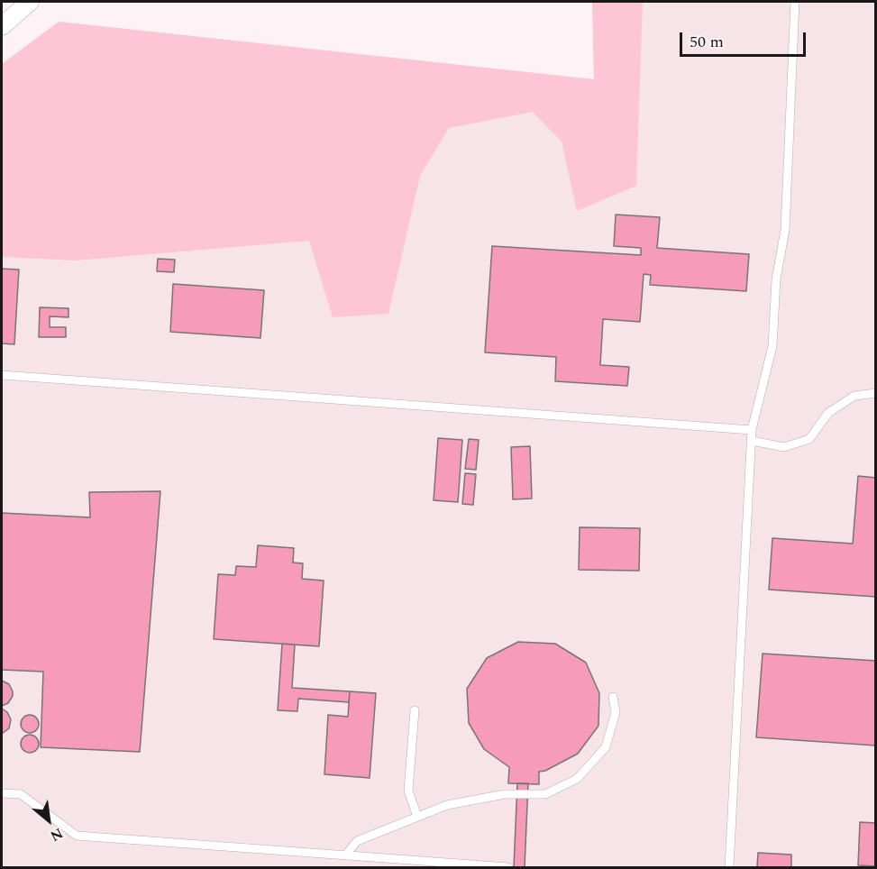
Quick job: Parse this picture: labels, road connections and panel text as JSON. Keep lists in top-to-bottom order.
{
  "scale_bar": "50 m",
  "north": "bottom right"
}
